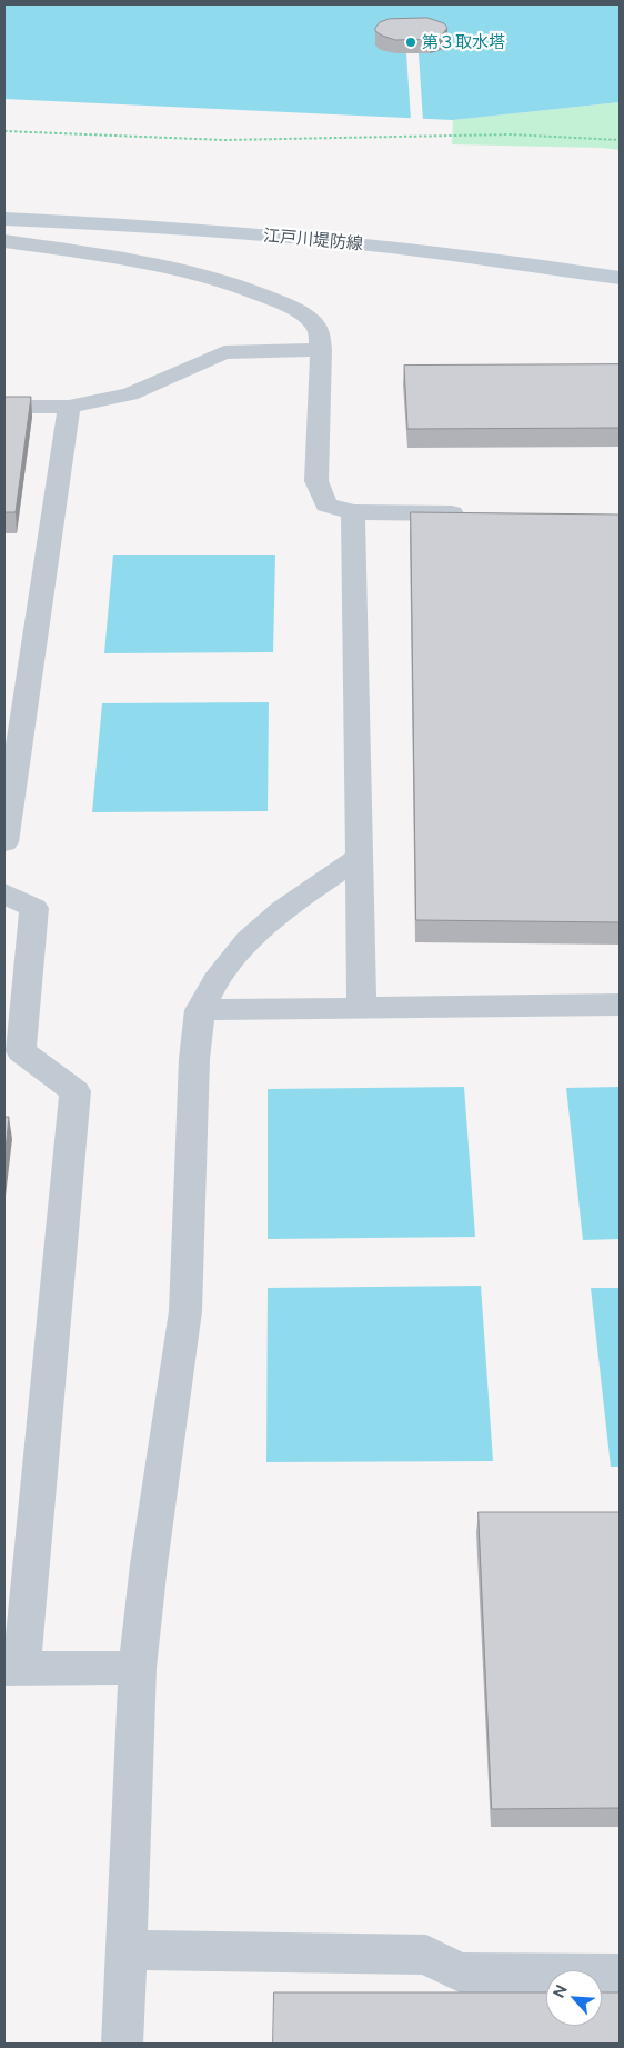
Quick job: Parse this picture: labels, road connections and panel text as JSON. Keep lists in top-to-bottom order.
{
  "streets": {
    "main road": ["江戸川堤防線"]
  },
  "places": ["第３取水塔"],
  "north": "top left"
}
